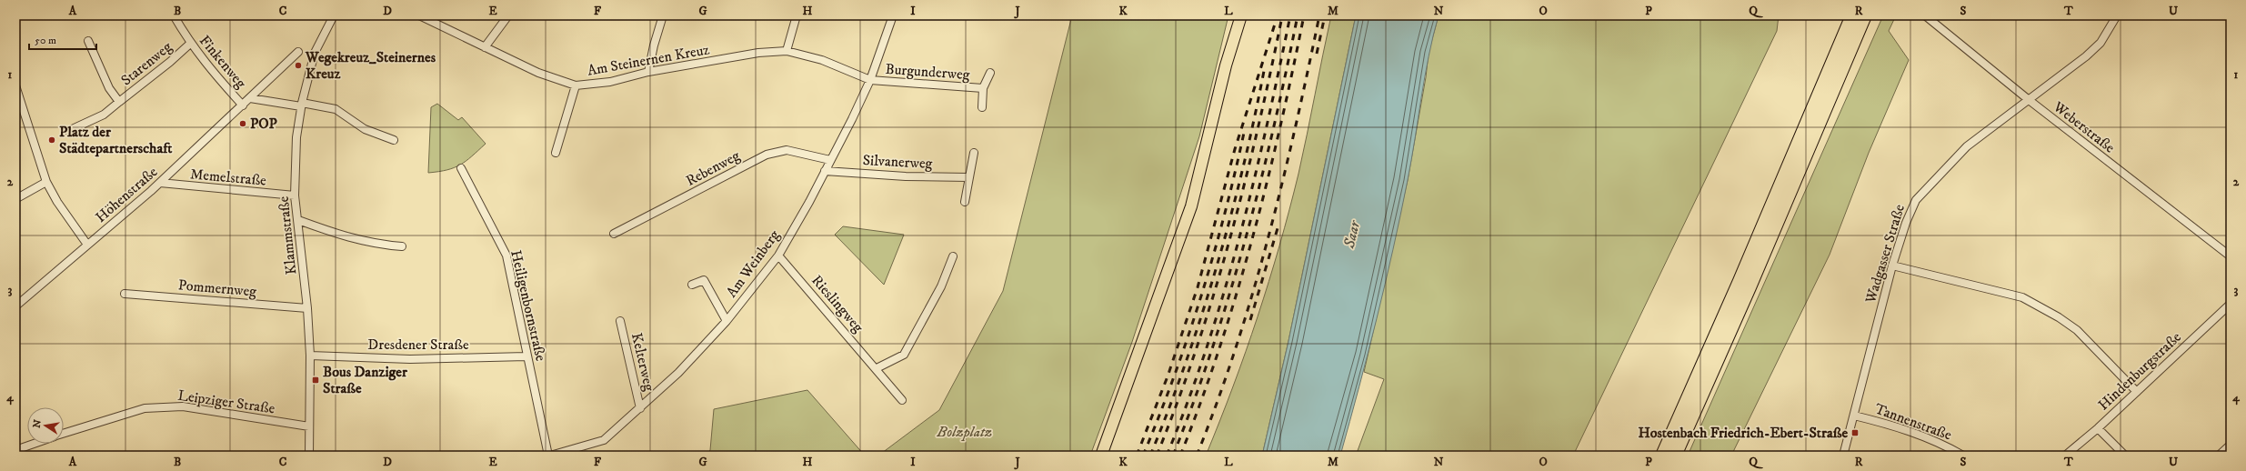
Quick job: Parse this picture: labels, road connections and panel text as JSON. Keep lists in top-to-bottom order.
{
  "streets": {
    "street": [
      "Am Steinernen Kreuz",
      "Finkenweg",
      "Starenweg",
      "Burgunderweg",
      "Weberstraße",
      "Silvanerweg",
      "Rebenweg",
      "Memelstraße",
      "Höhenstraße",
      "Klammstraße",
      "Wadgasser Straße",
      "Am Weinberg",
      "Pommernweg",
      "Rieslingweg",
      "Heiligenbornstraße",
      "Dresdener Straße",
      "Kelterweg",
      "Hindenburgstraße",
      "Leipziger Straße",
      "Tannenstraße"
    ]
  },
  "crossings": [
    ["Am Steinernen Kreuz", "Burgunderweg"],
    ["Am Steinernen Kreuz", "Am Weinberg"],
    ["Finkenweg", "Starenweg"],
    ["Finkenweg", "Höhenstraße"],
    ["Burgunderweg", "Am Weinberg"],
    ["Weberstraße", "Wadgasser Straße"],
    ["Silvanerweg", "Am Weinberg"],
    ["Rebenweg", "Am Weinberg"],
    ["Memelstraße", "Höhenstraße"],
    ["Memelstraße", "Klammstraße"],
    ["Klammstraße", "Pommernweg"],
    ["Klammstraße", "Dresdener Straße"],
    ["Klammstraße", "Leipziger Straße"],
    ["Wadgasser Straße", "Tannenstraße"],
    ["Am Weinberg", "Rieslingweg"],
    ["Am Weinberg", "Heiligenbornstraße"],
    ["Am Weinberg", "Kelterweg"],
    ["Heiligenbornstraße", "Dresdener Straße"]
  ],
  "water": ["Saar"],
  "parks": ["Bolzplatz"],
  "places": {
    "other": ["Wegekreuz_Steinernes Kreuz", "POP", "Platz der Städtepartnerschaft"],
    "transit": ["Bous Danziger Straße", "Hostenbach Friedrich-Ebert-Straße"]
  },
  "scale_bar": "50 m",
  "north": "left",
  "grid": {
    "columns": [
      "A",
      "B",
      "C",
      "D",
      "E",
      "F",
      "G",
      "H",
      "I",
      "J",
      "K",
      "L",
      "M",
      "N",
      "O",
      "P",
      "Q",
      "R",
      "S",
      "T",
      "U"
    ],
    "rows": [
      "1",
      "2",
      "3",
      "4"
    ]
  }
}
